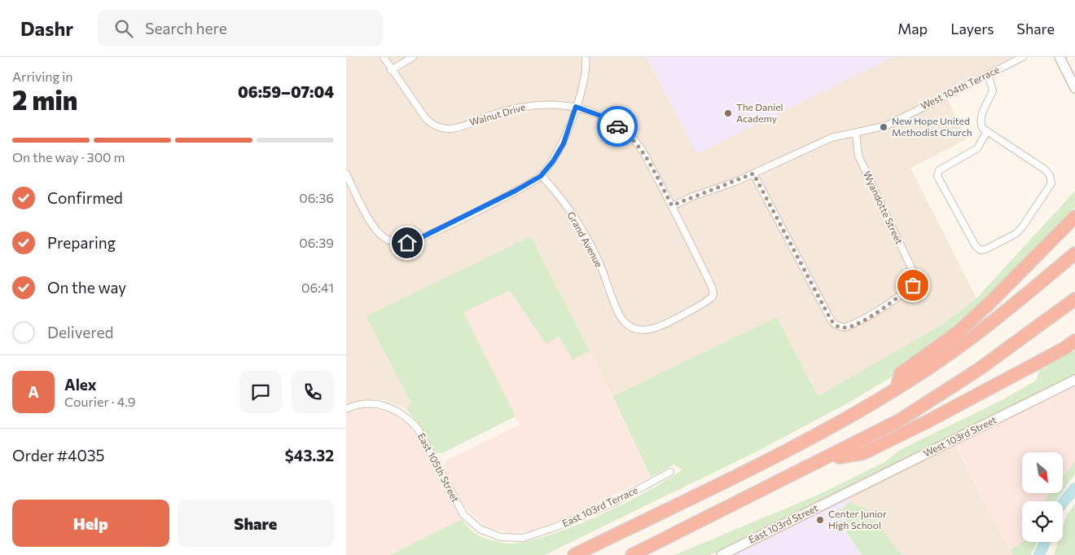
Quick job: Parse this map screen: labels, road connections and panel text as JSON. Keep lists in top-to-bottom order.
{
  "streets": {
    "street": [
      "West 104th Terrace",
      "Walnut Drive",
      "Wyandotte Street",
      "Grand Avenue",
      "West 103rd Street",
      "East 105th Street",
      "East 103rd Terrace",
      "East 103rd Street"
    ]
  },
  "crossings": [
    ["West 104th Terrace", "Walnut Drive"],
    ["West 104th Terrace", "Wyandotte Street"],
    ["Walnut Drive", "Grand Avenue"],
    ["West 103rd Street", "East 103rd Street"],
    ["East 105th Street", "East 103rd Terrace"]
  ],
  "places": ["The Daniel Academy", "New Hope United Methodist Church", "Center Junior High School"],
  "north": "bottom right",
  "page": {
    "header": "Dashr",
    "search": "Search here",
    "nav": ["Map", "Layers", "Share"],
    "heading": ["2 min", "Arriving in", "06:59–07:04"],
    "panel": [
      "Alex",
      "Courier · 4.9",
      "Order #4035",
      "$43.32"
    ],
    "bar": "On the way · 300 m",
    "list": [
      ["Confirmed", "06:36"],
      ["Preparing", "06:39"],
      ["On the way", "06:41"],
      "Delivered"
    ],
    "round": "A",
    "buttons": ["Help", "Share"]
  }
}
